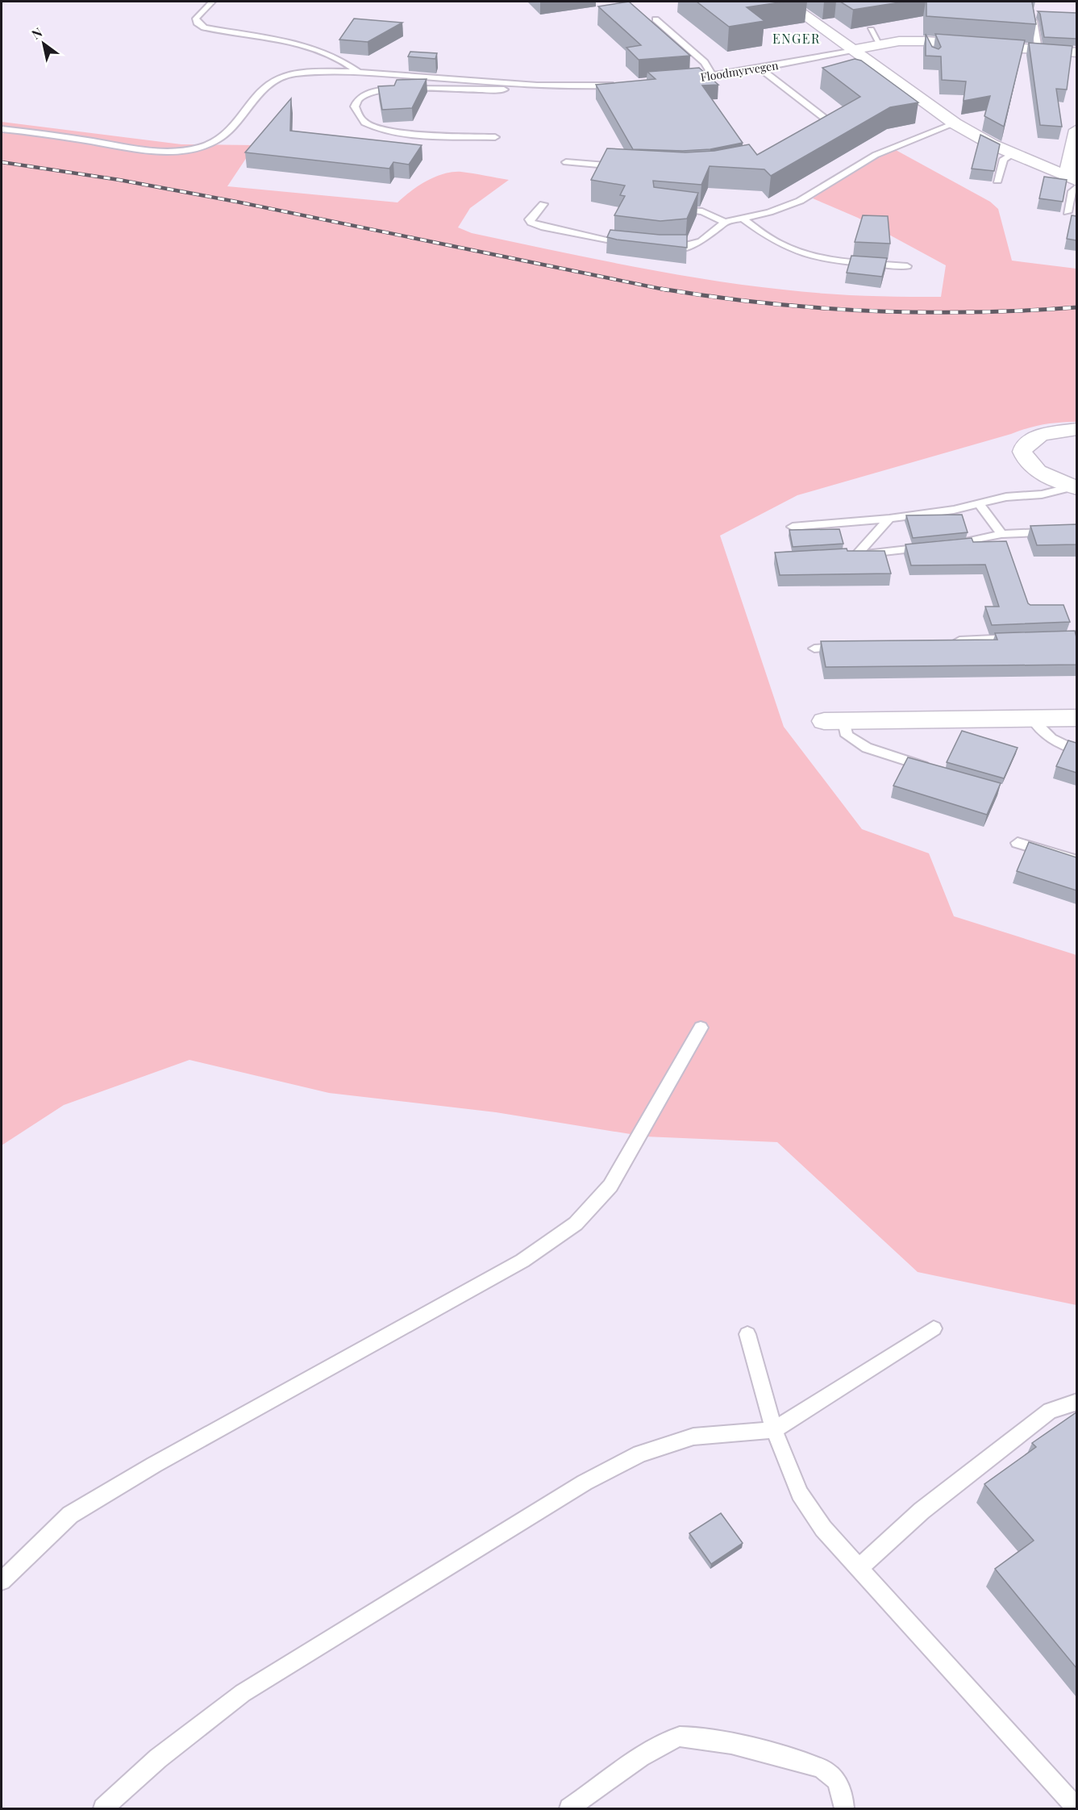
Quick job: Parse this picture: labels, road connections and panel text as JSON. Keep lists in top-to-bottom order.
{
  "streets": {
    "lane": ["Floodmyrvegen"]
  },
  "districts": ["ENGER"],
  "north": "top left"
}
